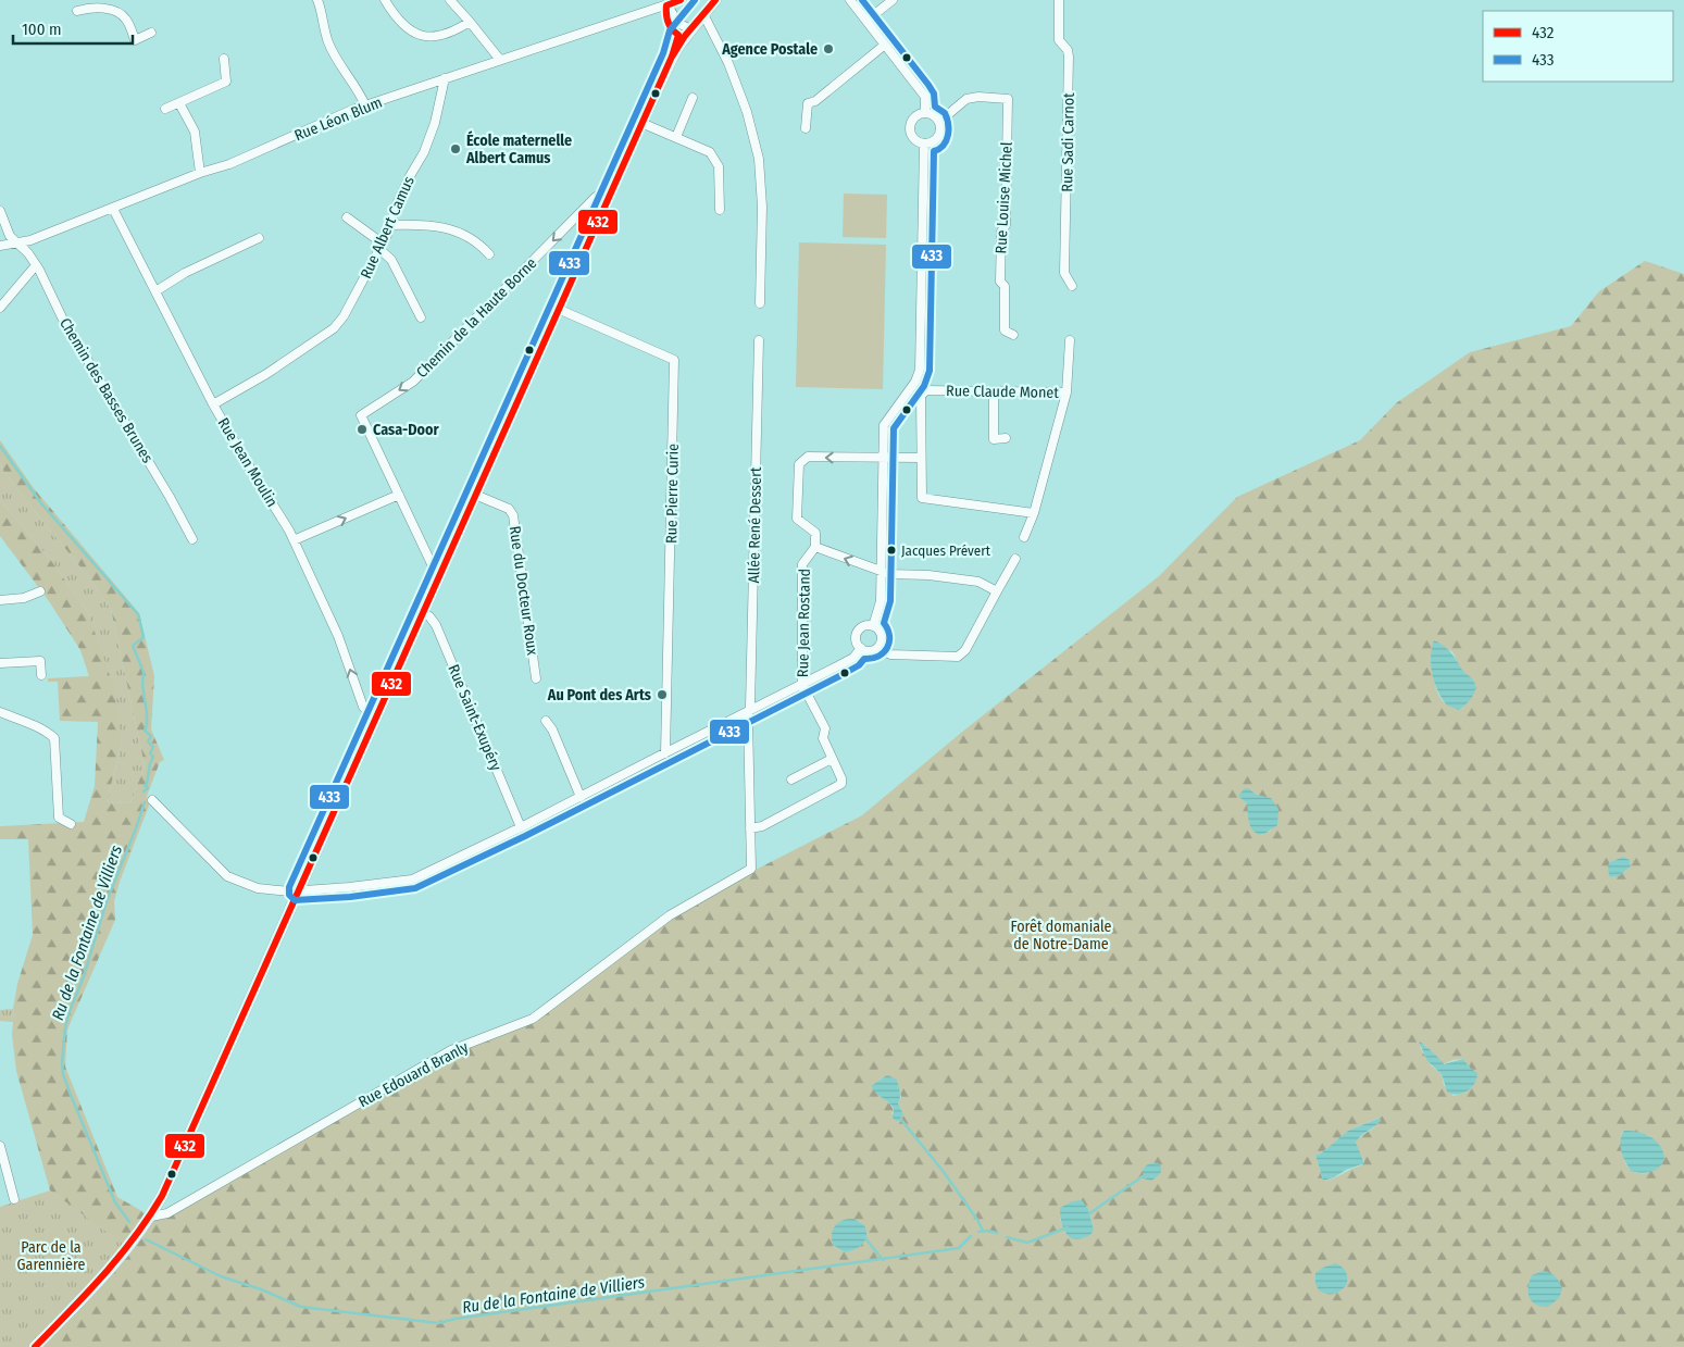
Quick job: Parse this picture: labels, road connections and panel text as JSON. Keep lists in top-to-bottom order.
{
  "streets": {
    "street": [
      "Rue Léon Blum",
      "Rue Sadi Carnot",
      "Rue Louise Michel",
      "Rue Albert Camus",
      "Chemin de la Haute Borne",
      "Chemin des Basses Brunes",
      "Rue Claude Monet",
      "Rue Jean Moulin",
      "Rue Pierre Curie",
      "Allée René Dessert",
      "Rue du Docteur Roux",
      "Rue Jean Rostand",
      "Rue Saint-Exupéry",
      "Rue Edouard Branly"
    ]
  },
  "crossings": [
    ["Rue Léon Blum", "Rue Albert Camus"],
    ["Rue Léon Blum", "Chemin des Basses Brunes"],
    ["Rue Léon Blum", "Rue Jean Moulin"],
    ["Rue Albert Camus", "Rue Jean Moulin"],
    ["Allée René Dessert", "Rue Edouard Branly"]
  ],
  "one_way": ["Chemin de la Haute Borne"],
  "water": ["Ru de la Fontaine de Villiers"],
  "parks": ["Forêt domaniale de Notre-Dame", "Parc de la Garennière"],
  "places": [
    "Agence Postale",
    "École maternelle Albert Camus",
    "Casa-Door",
    "Jacques Prévert",
    "Au Pont des Arts"
  ],
  "lines": ["transit line 432", "transit line 433"],
  "legend": ["432", "433"],
  "scale_bar": "100 m"
}
